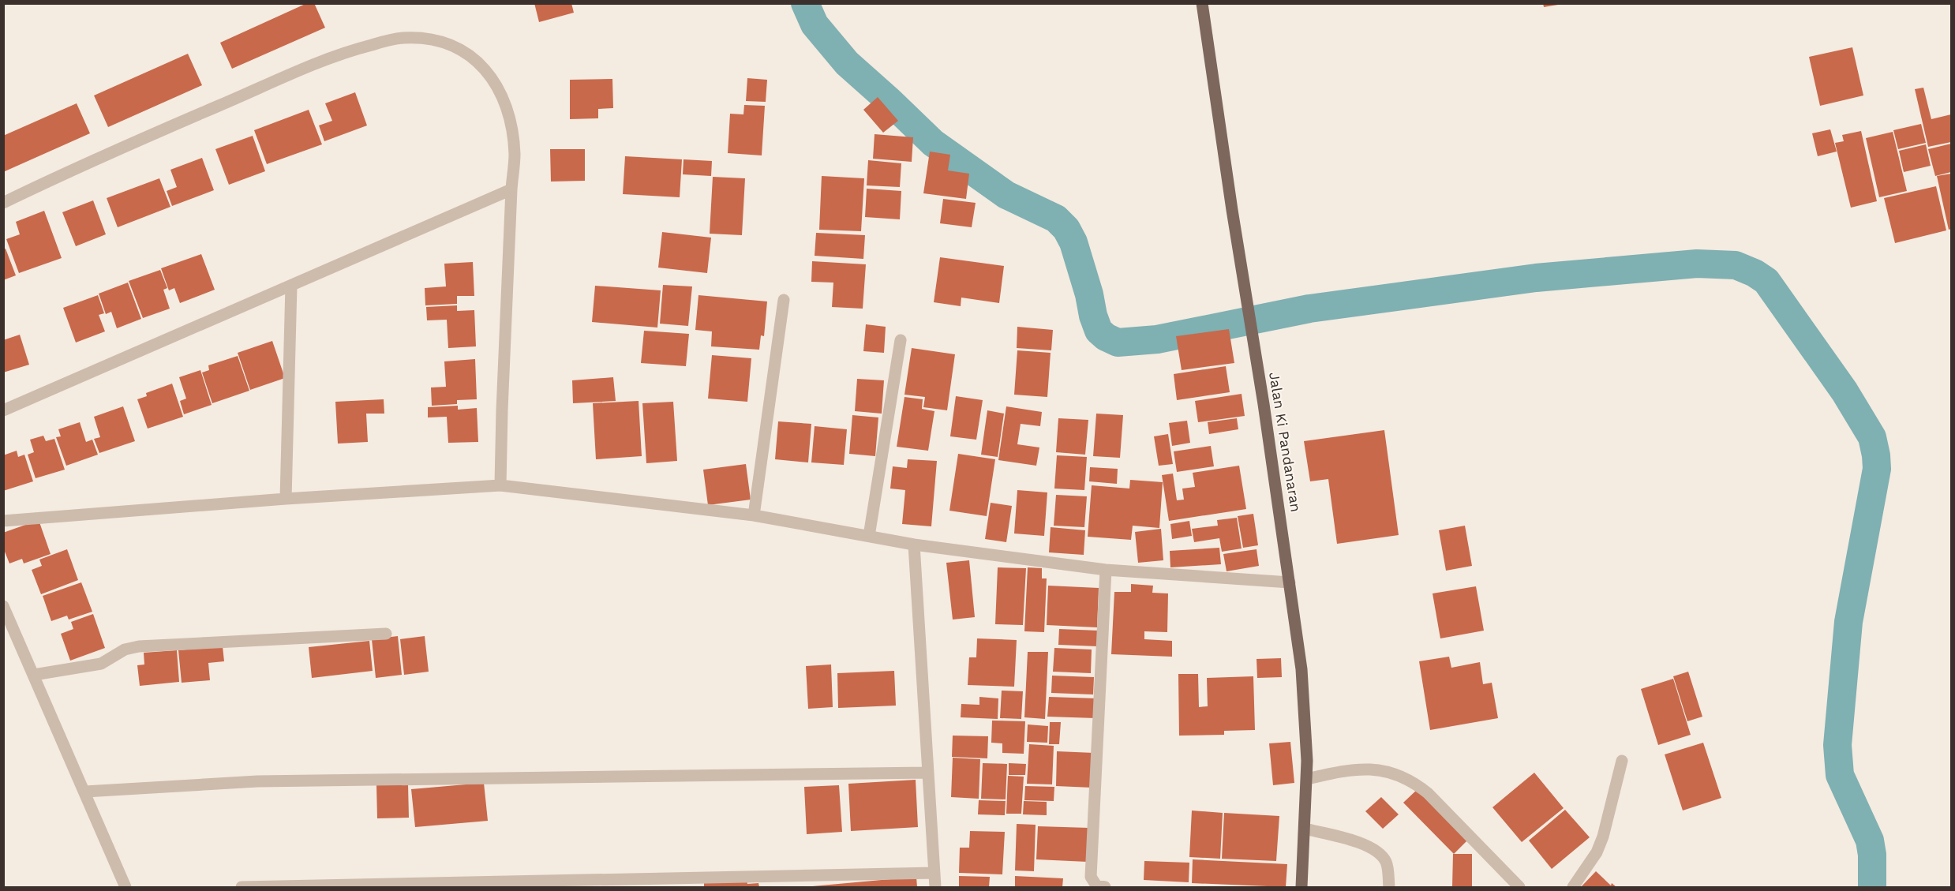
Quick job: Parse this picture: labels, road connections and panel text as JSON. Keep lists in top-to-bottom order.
{
  "streets": {
    "main road": ["Jalan Ki Pandanaran"]
  }
}
